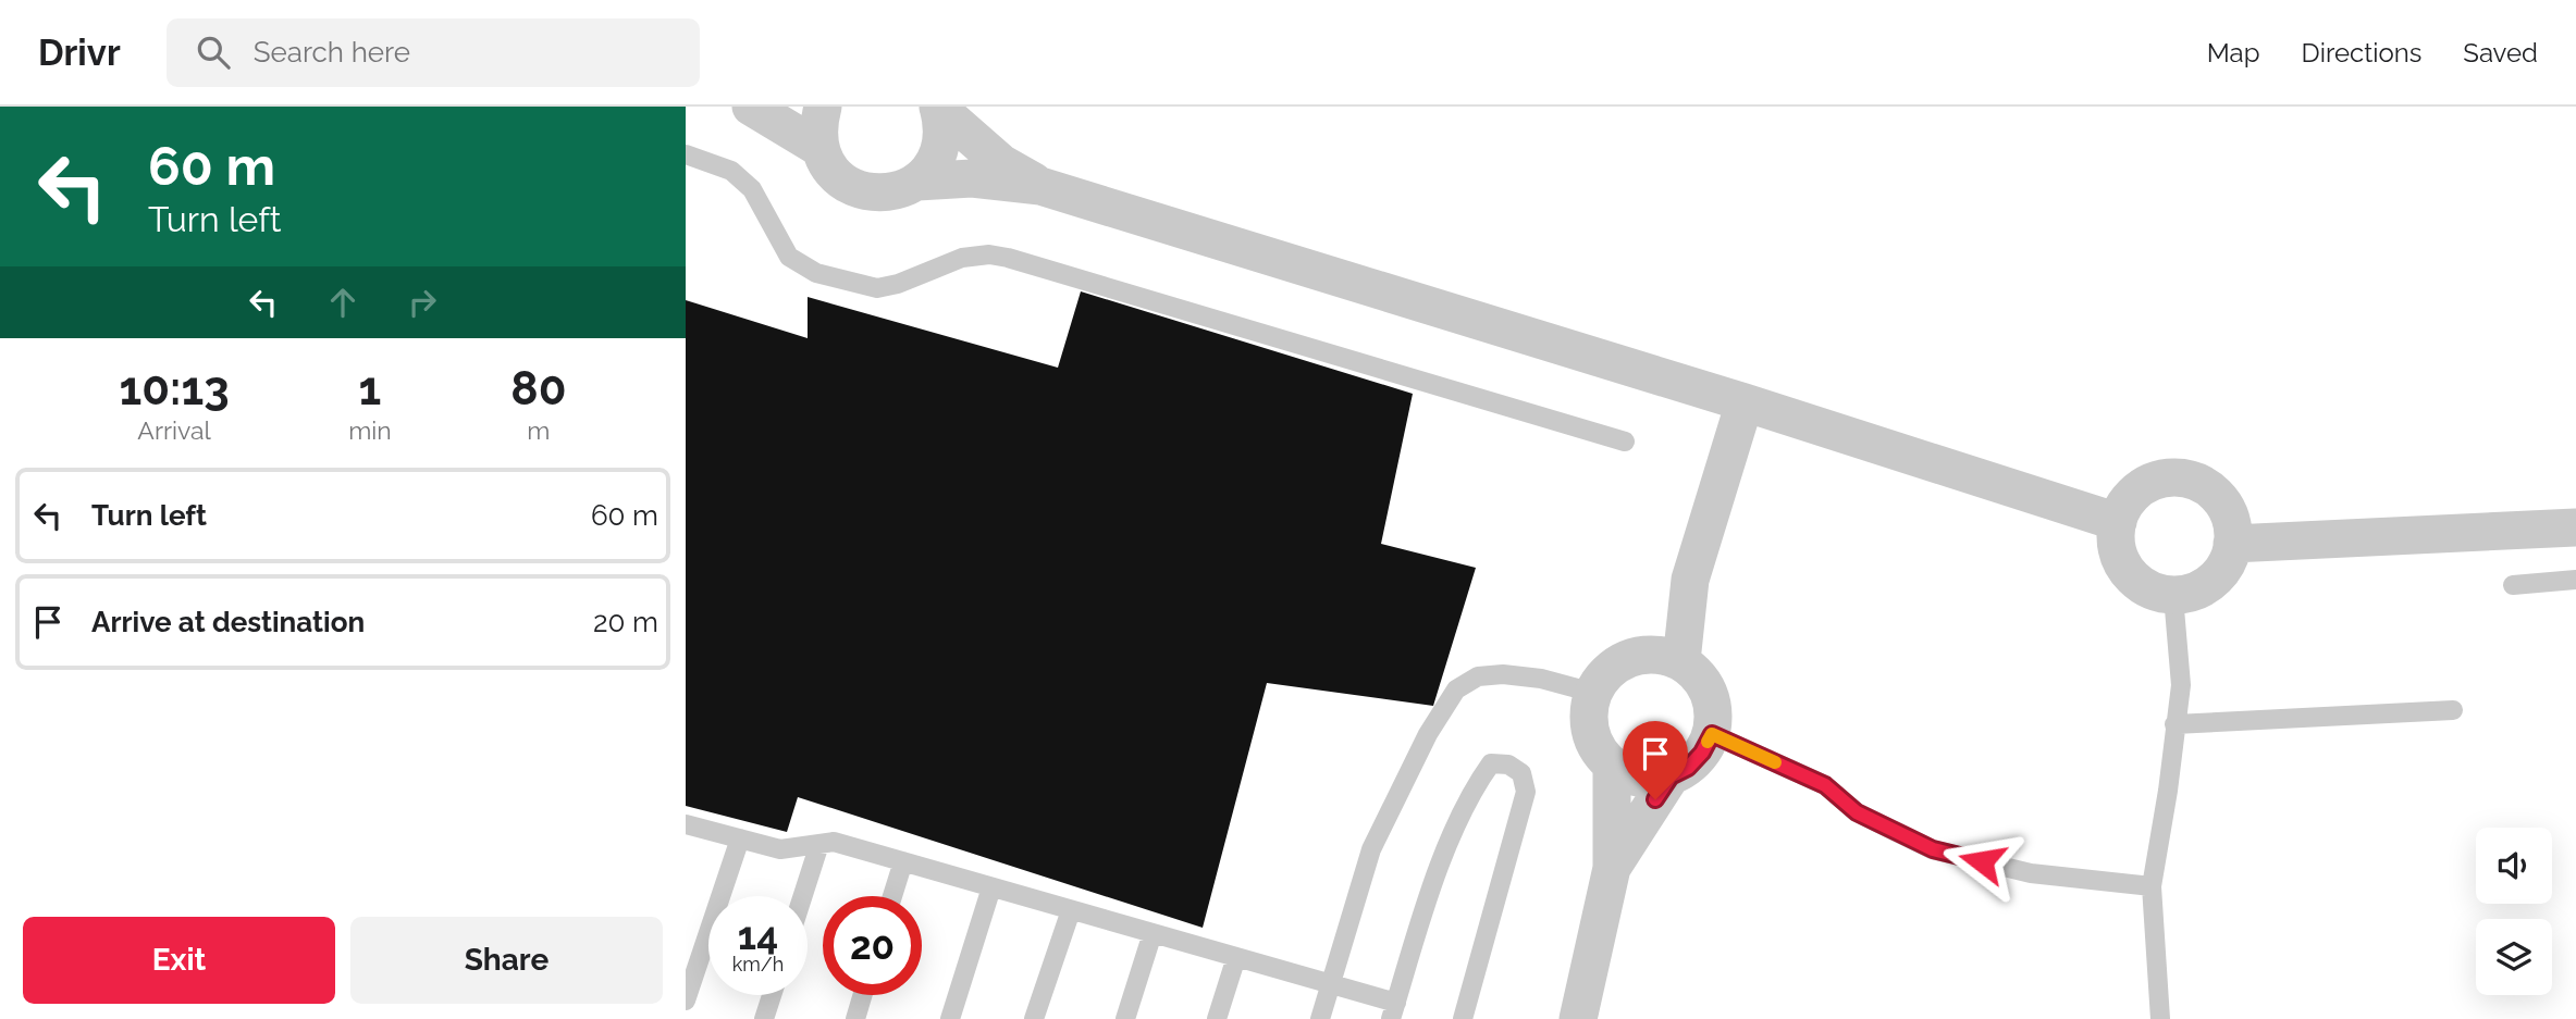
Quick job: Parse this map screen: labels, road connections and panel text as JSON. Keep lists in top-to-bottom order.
{
  "page": {
    "header": "Drivr",
    "search": "Search here",
    "nav": ["Map", "Directions", "Saved"],
    "turn": ["60 m", "Turn left"],
    "eta": [
      "10:13",
      "Arrival",
      "1",
      "min",
      "80",
      "m"
    ],
    "list": [
      {
        "name": "Turn left",
        "value": "60 m"
      },
      {
        "name": "Arrive at destination",
        "value": "20 m"
      }
    ],
    "speed": "14 km/h",
    "limit": "20",
    "buttons": ["Exit", "Share"]
  }
}
